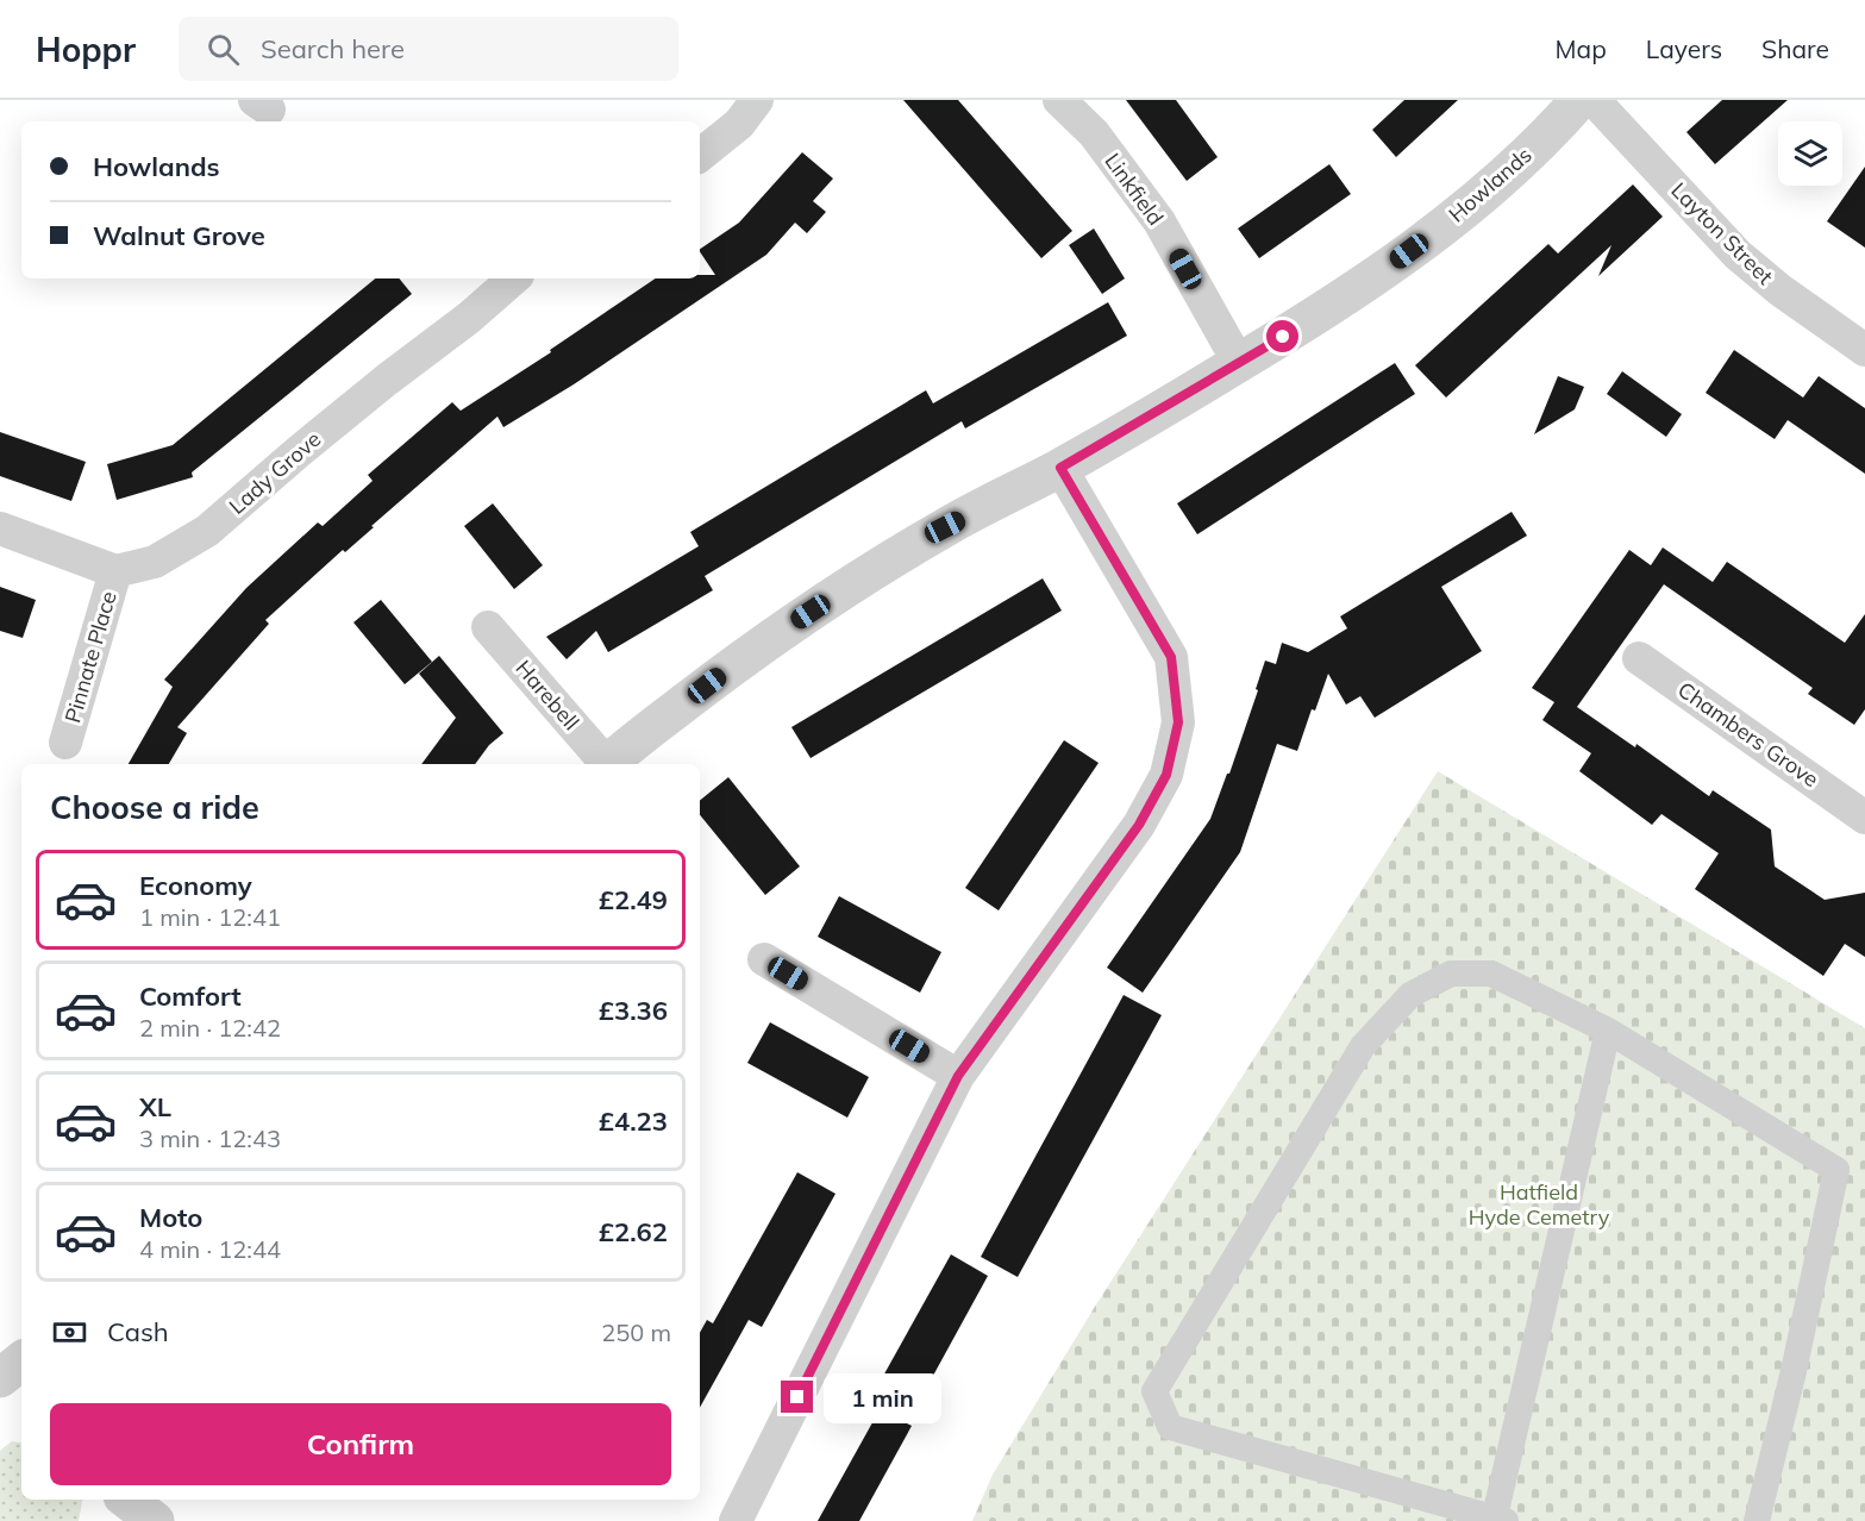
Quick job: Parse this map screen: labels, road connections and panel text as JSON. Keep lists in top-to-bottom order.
{
  "streets": {
    "street": [
      "Howlands",
      "Linkfield",
      "Layton Street",
      "Lady Grove",
      "Pinnate Place",
      "Harebell",
      "Chambers Grove"
    ]
  },
  "crossings": [
    ["Howlands", "Linkfield"],
    ["Lady Grove", "Pinnate Place"]
  ],
  "parks": ["Hatfield Hyde Cemetry"],
  "page": {
    "header": "Hoppr",
    "search": "Search here",
    "nav": ["Map", "Layers", "Share"],
    "banner": ["Howlands", "Walnut Grove"],
    "heading": "Choose a ride",
    "list": [
      {
        "name": "Economy",
        "note": "1 min · 12:41",
        "value": "£2.49"
      },
      {
        "name": "Comfort",
        "note": "2 min · 12:42",
        "value": "£3.36"
      },
      {
        "name": "XL",
        "note": "3 min · 12:43",
        "value": "£4.23"
      },
      {
        "name": "Moto",
        "note": "4 min · 12:44",
        "value": "£2.62"
      }
    ],
    "pay": ["Cash", "250 m"],
    "bubble": "1 min",
    "buttons": "Confirm"
  }
}
